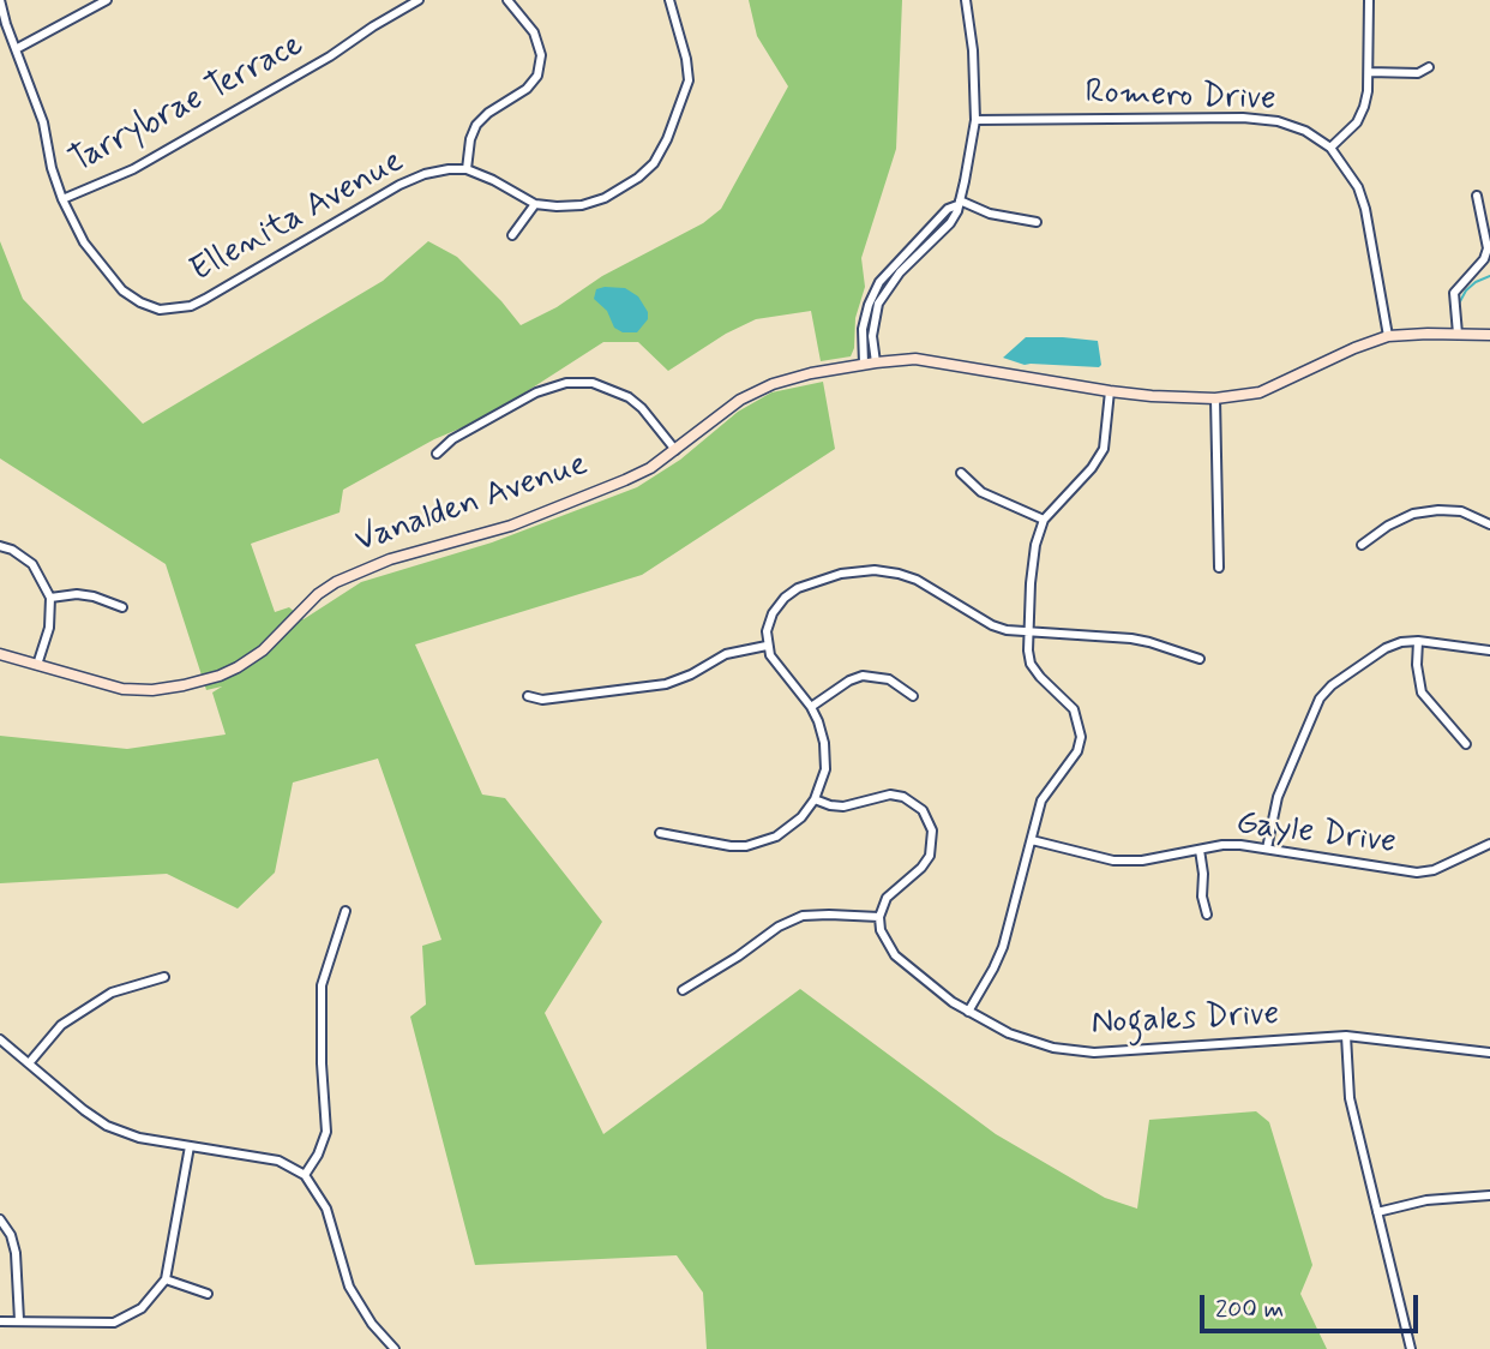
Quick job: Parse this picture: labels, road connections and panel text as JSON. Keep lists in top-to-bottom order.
{
  "streets": {
    "main road": ["Vanalden Avenue"],
    "street": [
      "Romero Drive",
      "Tarrybrae Terrace",
      "Ellenita Avenue",
      "Gayle Drive",
      "Nogales Drive"
    ]
  },
  "crossings": [
    ["Romero Drive", "Vanalden Avenue"],
    ["Tarrybrae Terrace", "Ellenita Avenue"]
  ],
  "scale_bar": "200 m"
}
